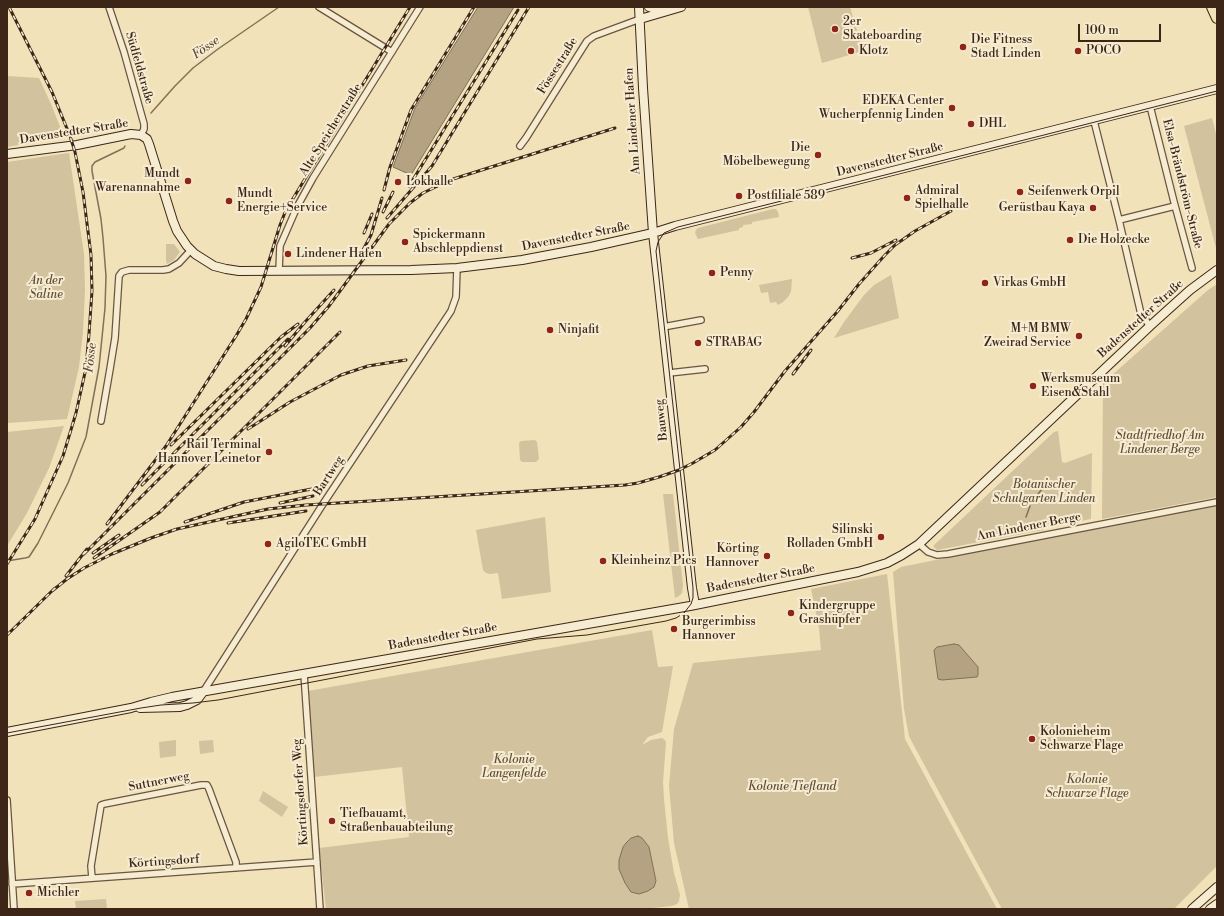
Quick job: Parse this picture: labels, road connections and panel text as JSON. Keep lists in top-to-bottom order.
{
  "streets": {
    "street": [
      "Fössestraße",
      "Südfeldstraße",
      "Am Lindener Hafen",
      "Alte Speicherstraße",
      "Davenstedter Straße",
      "Elsa-Brändström-Straße",
      "Badenstedter Straße",
      "Bauweg",
      "Bartweg",
      "Am Lindener Berge",
      "Suttnerweg",
      "Körtingsdorfer Weg",
      "Körtingsdorf"
    ]
  },
  "crossings": [
    ["Fössestraße", "Am Lindener Hafen"],
    ["Südfeldstraße", "Davenstedter Straße"],
    ["Am Lindener Hafen", "Davenstedter Straße"],
    ["Am Lindener Hafen", "Bauweg"],
    ["Alte Speicherstraße", "Davenstedter Straße"],
    ["Davenstedter Straße", "Elsa-Brändström-Straße"],
    ["Davenstedter Straße", "Bauweg"],
    ["Davenstedter Straße", "Bartweg"],
    ["Badenstedter Straße", "Bauweg"],
    ["Badenstedter Straße", "Bartweg"],
    ["Badenstedter Straße", "Am Lindener Berge"],
    ["Badenstedter Straße", "Körtingsdorfer Weg"],
    ["Suttnerweg", "Körtingsdorf"],
    ["Körtingsdorfer Weg", "Körtingsdorf"]
  ],
  "water": ["Fösse"],
  "parks": [
    "An der Saline",
    "Stadtfriedhof Am Lindener Berge",
    "Botanischer Schulgarten Linden",
    "Kolonie Langenfelde",
    "Kolonie Schwarze Flage",
    "Kolonie Tiefland"
  ],
  "places": [
    "2er Skateboarding",
    "Die Fitness Stadt Linden",
    "Klotz",
    "POCO",
    "EDEKA Center Wucherpfennig Linden",
    "DHL",
    "Die Möbelbewegung",
    "Mundt Warenannahme",
    "Lokhalle",
    "Seifenwerk Orpil",
    "Postfiliale 589",
    "Admiral Spielhalle",
    "Mundt Energie+Service",
    "Gerüstbau Kaya",
    "Die Holzecke",
    "Spickermann Abschleppdienst",
    "Lindener Hafen",
    "Penny",
    "Virkas GmbH",
    "Ninjafit",
    "M+M BMW Zweirad Service",
    "STRABAG",
    "Werksmuseum Eisen&Stahl",
    "Rail Terminal Hannover Leinetor",
    "Silinski Rolladen GmbH",
    "AgiloTEC GmbH",
    "Körting Hannover",
    "Kleinheinz Pics",
    "Kindergruppe Grashüpfer",
    "Burgerimbiss Hannover",
    "Kolonieheim Schwarze Flage",
    "Tiefbauamt, Straßenbauabteilung",
    "Michler"
  ],
  "scale_bar": "100 m"
}
